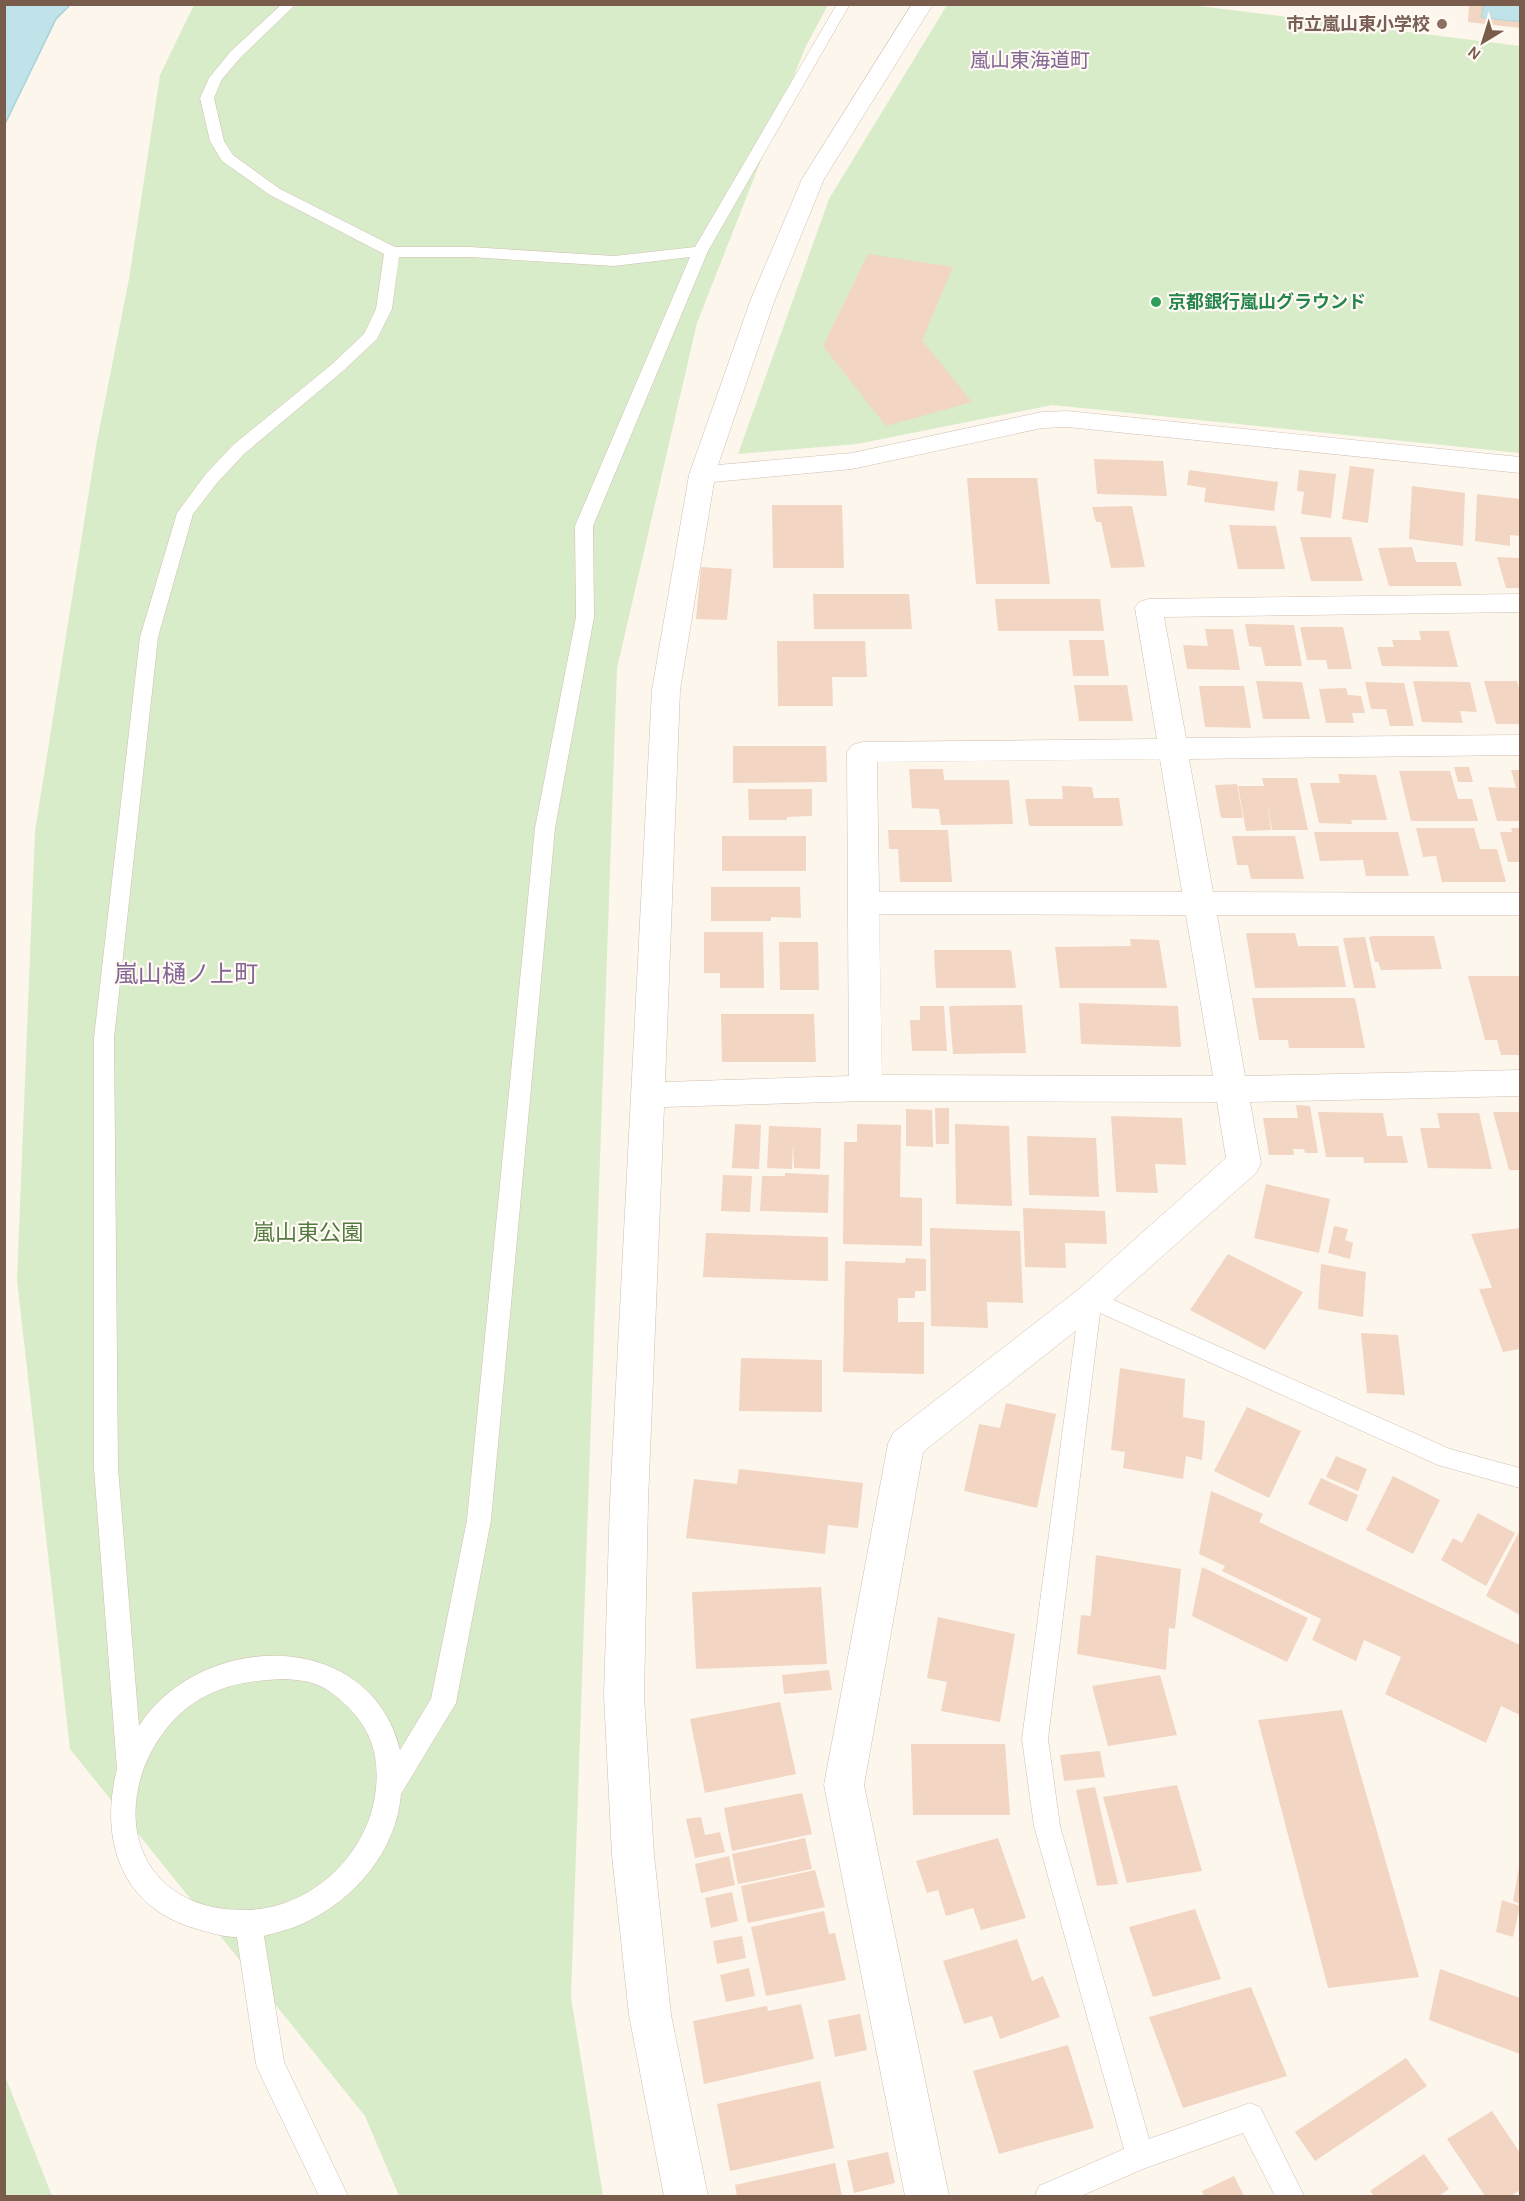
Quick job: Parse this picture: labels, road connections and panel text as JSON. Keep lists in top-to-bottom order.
{
  "districts": ["嵐山東海道町", "嵐山樋ノ上町"],
  "parks": ["嵐山東公園"],
  "places": ["市立嵐山東小学校", "京都銀行嵐山グラウンド"],
  "north": "bottom left"
}
